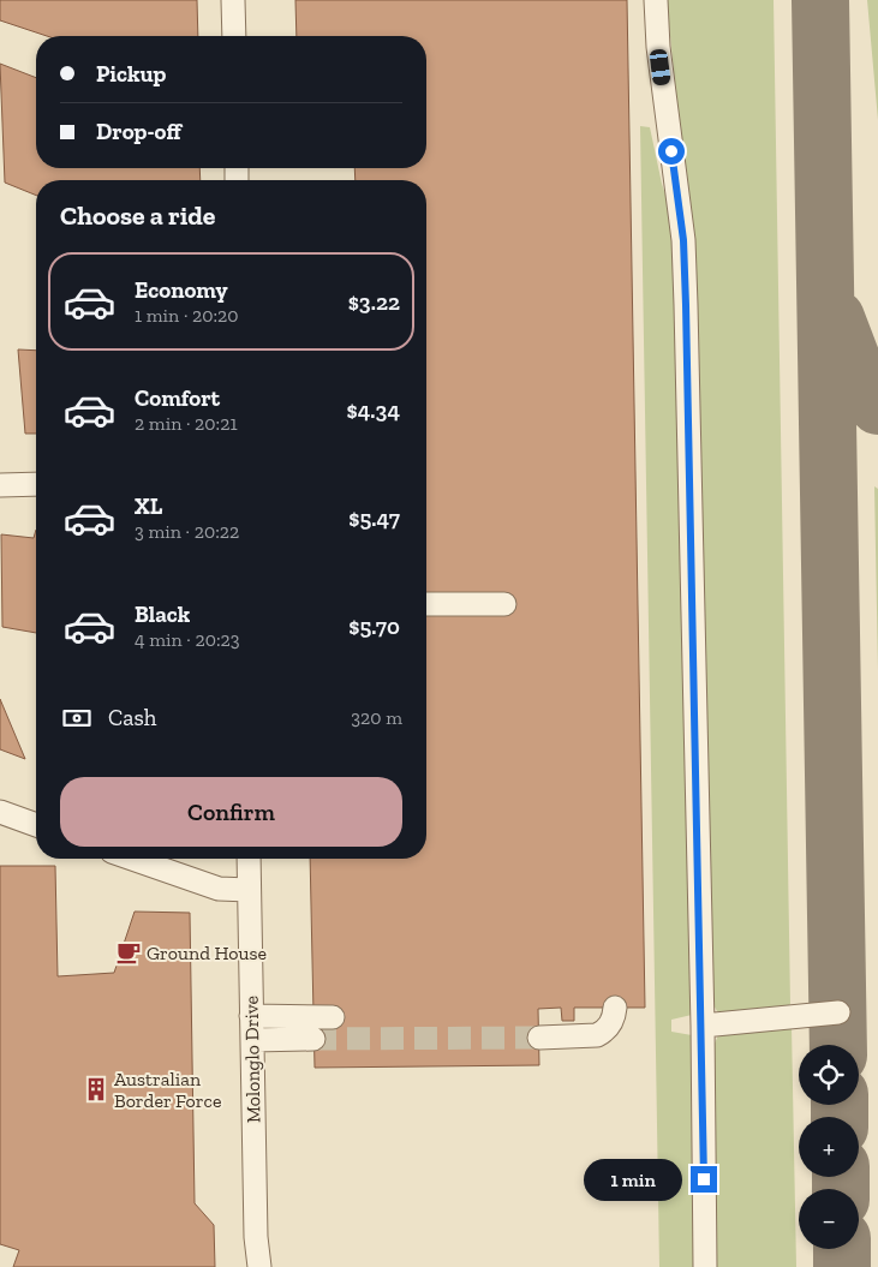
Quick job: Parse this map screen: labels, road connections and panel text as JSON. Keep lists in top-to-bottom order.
{
  "streets": {
    "street": ["Molonglo Drive"]
  },
  "places": {
    "cafe": ["Ground House"],
    "building": ["Australian Border Force"]
  },
  "page": {
    "banner": ["Pickup", "Drop-off"],
    "heading": "Choose a ride",
    "list": [
      {
        "name": "Economy",
        "note": "1 min · 20:20",
        "value": "$3.22"
      },
      {
        "name": "Comfort",
        "note": "2 min · 20:21",
        "value": "$4.34"
      },
      {
        "name": "XL",
        "note": "3 min · 20:22",
        "value": "$5.47"
      },
      {
        "name": "Black",
        "note": "4 min · 20:23",
        "value": "$5.70"
      }
    ],
    "pay": ["Cash", "320 m"],
    "buttons": "Confirm",
    "map_buttons": ["+", "−"],
    "bubble": "1 min"
  }
}
